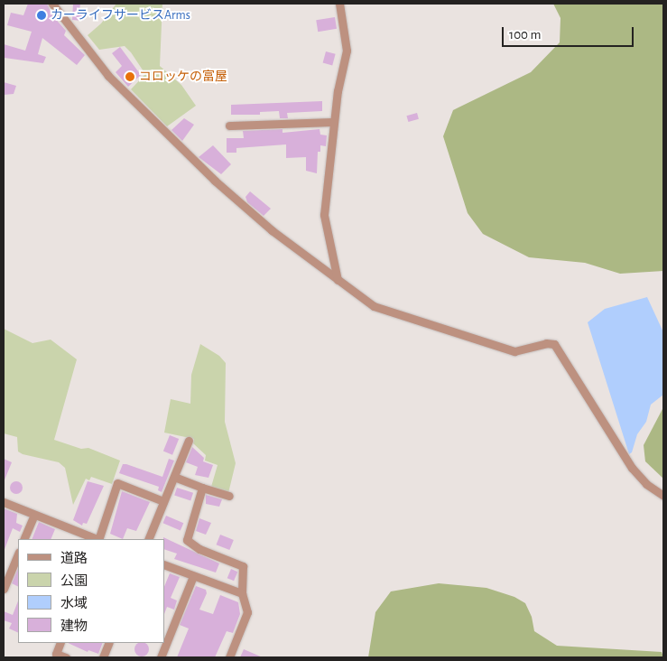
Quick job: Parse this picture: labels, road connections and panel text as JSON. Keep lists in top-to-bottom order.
{
  "places": ["カーライフサービスArms", "コロッケの富屋"],
  "legend": [
    "道路",
    "公園",
    "水域",
    "建物"
  ],
  "scale_bar": "100 m"
}
